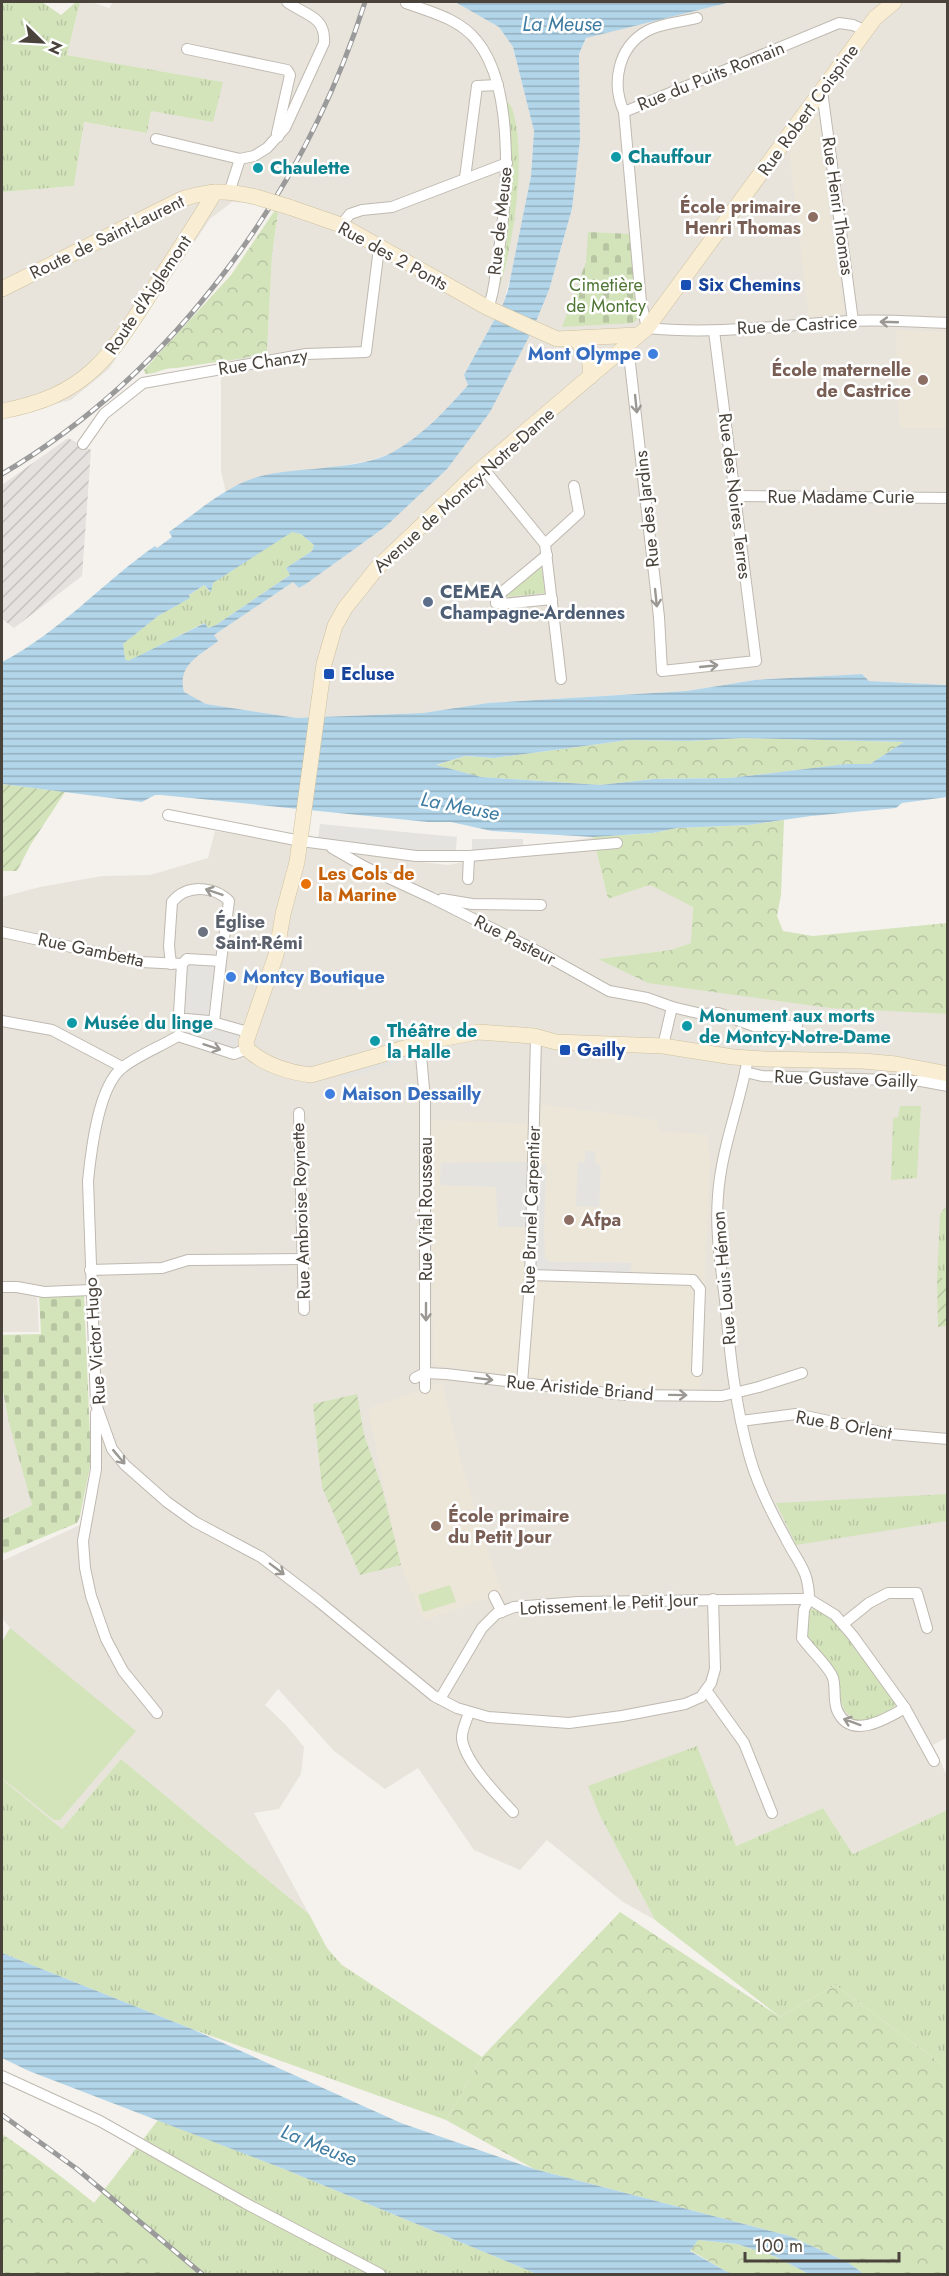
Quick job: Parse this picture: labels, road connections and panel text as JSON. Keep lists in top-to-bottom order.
{
  "streets": {
    "street": [
      "Rue du Puits Romain",
      "Rue Robert Coispine",
      "Rue Henri Thomas",
      "Rue de Meuse",
      "Route de Saint-Laurent",
      "Rue des 2 Ponts",
      "Route d'Aiglemont",
      "Rue de Castrice",
      "Rue Chanzy",
      "Avenue de Montcy-Notre-Dame",
      "Rue des Noires Terres",
      "Rue Madame Curie",
      "Rue des Jardins",
      "Rue Pasteur",
      "Rue Gambetta",
      "Rue Gustave Gailly",
      "Rue Vital Rousseau",
      "Rue Brunel Carpentier",
      "Rue Ambroise Roynette",
      "Rue Louis Hémon",
      "Rue Victor Hugo",
      "Rue Aristide Briand",
      "Rue B Orlent",
      "Lotissement le Petit Jour"
    ]
  },
  "crossings": [
    ["Rue du Puits Romain", "Rue Robert Coispine"],
    ["Rue du Puits Romain", "Rue des Jardins"],
    ["Rue Robert Coispine", "Rue Henri Thomas"],
    ["Rue Robert Coispine", "Rue des 2 Ponts"],
    ["Rue Robert Coispine", "Rue de Castrice"],
    ["Rue Robert Coispine", "Avenue de Montcy-Notre-Dame"],
    ["Rue Robert Coispine", "Rue des Jardins"],
    ["Rue Henri Thomas", "Rue de Castrice"],
    ["Rue de Meuse", "Rue des 2 Ponts"],
    ["Route de Saint-Laurent", "Rue des 2 Ponts"],
    ["Route de Saint-Laurent", "Route d'Aiglemont"],
    ["Rue des 2 Ponts", "Route d'Aiglemont"],
    ["Rue des 2 Ponts", "Rue de Castrice"],
    ["Rue des 2 Ponts", "Rue Chanzy"],
    ["Rue des 2 Ponts", "Avenue de Montcy-Notre-Dame"],
    ["Rue des 2 Ponts", "Rue des Jardins"],
    ["Rue de Castrice", "Avenue de Montcy-Notre-Dame"],
    ["Rue de Castrice", "Rue des Noires Terres"],
    ["Rue de Castrice", "Rue des Jardins"],
    ["Avenue de Montcy-Notre-Dame", "Rue des Jardins"],
    ["Avenue de Montcy-Notre-Dame", "Rue Gustave Gailly"],
    ["Rue des Noires Terres", "Rue Madame Curie"],
    ["Rue des Noires Terres", "Rue des Jardins"],
    ["Rue Gustave Gailly", "Rue Vital Rousseau"],
    ["Rue Gustave Gailly", "Rue Brunel Carpentier"],
    ["Rue Gustave Gailly", "Rue Louis Hémon"],
    ["Rue Vital Rousseau", "Rue Aristide Briand"],
    ["Rue Brunel Carpentier", "Rue Aristide Briand"],
    ["Rue Louis Hémon", "Rue Aristide Briand"],
    ["Rue Louis Hémon", "Rue B Orlent"],
    ["Rue Louis Hémon", "Lotissement le Petit Jour"],
    ["Rue Victor Hugo", "Lotissement le Petit Jour"]
  ],
  "one_way": [
    "Rue des Jardins",
    "Rue Vital Rousseau",
    "Rue Victor Hugo",
    "Rue Aristide Briand"
  ],
  "water": ["La Meuse"],
  "parks": ["Cimetière de Montcy"],
  "places": {
    "other": [
      "Chauffour",
      "Chaulette",
      "École primaire Henri Thomas",
      "Mont Olympe",
      "École maternelle de Castrice",
      "CEMEA Champagne-Ardennes",
      "Les Cols de la Marine",
      "Église Saint-Rémi",
      "Montcy Boutique",
      "Musée du linge",
      "Monument aux morts de Montcy-Notre-Dame",
      "Théâtre de la Halle",
      "Maison Dessailly",
      "Afpa",
      "École primaire du Petit Jour"
    ],
    "transit": ["Six Chemins", "Ecluse", "Gailly"]
  },
  "scale_bar": "100 m",
  "north": "bottom right"
}
